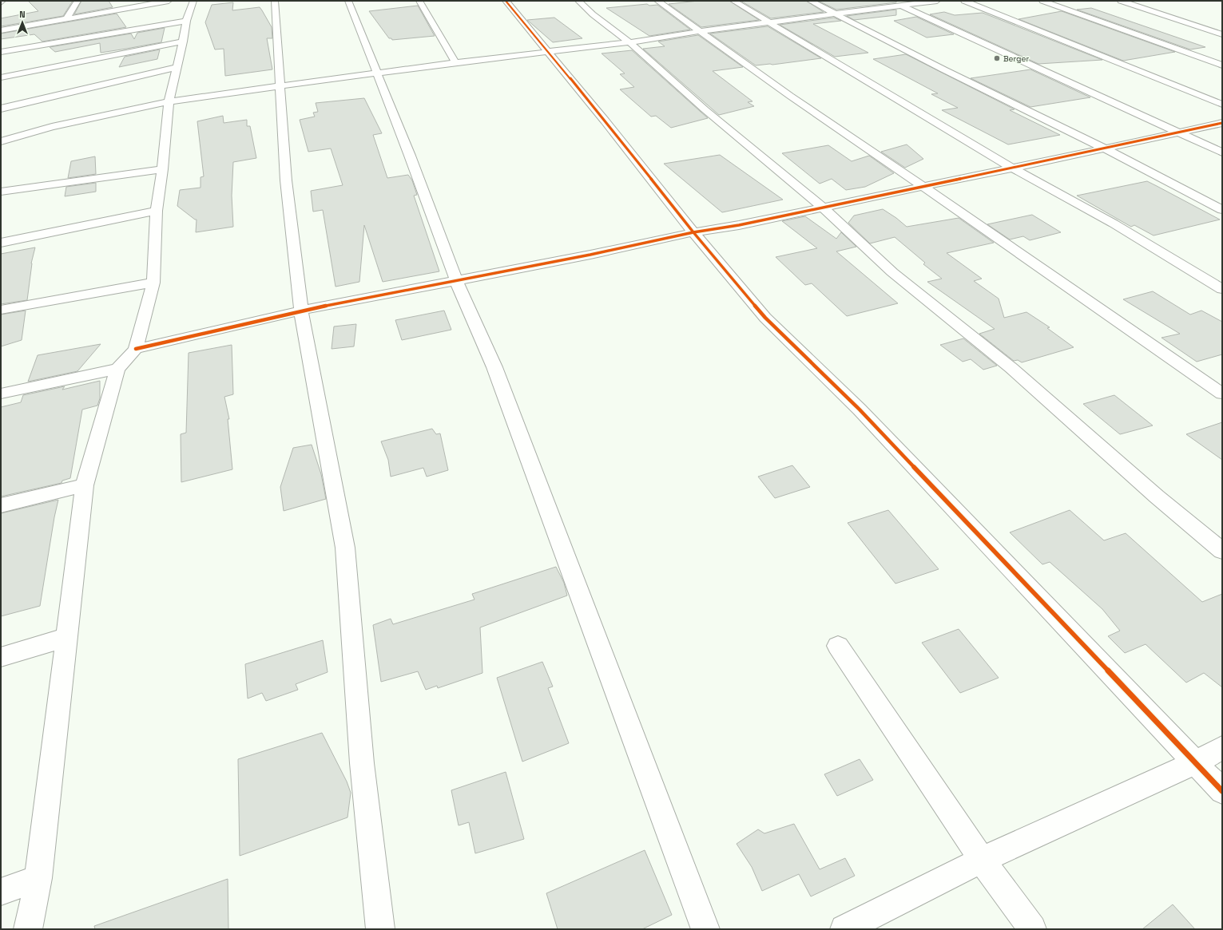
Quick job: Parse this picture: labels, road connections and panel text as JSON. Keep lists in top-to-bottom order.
{
  "places": ["Berger"],
  "north": "top"
}
